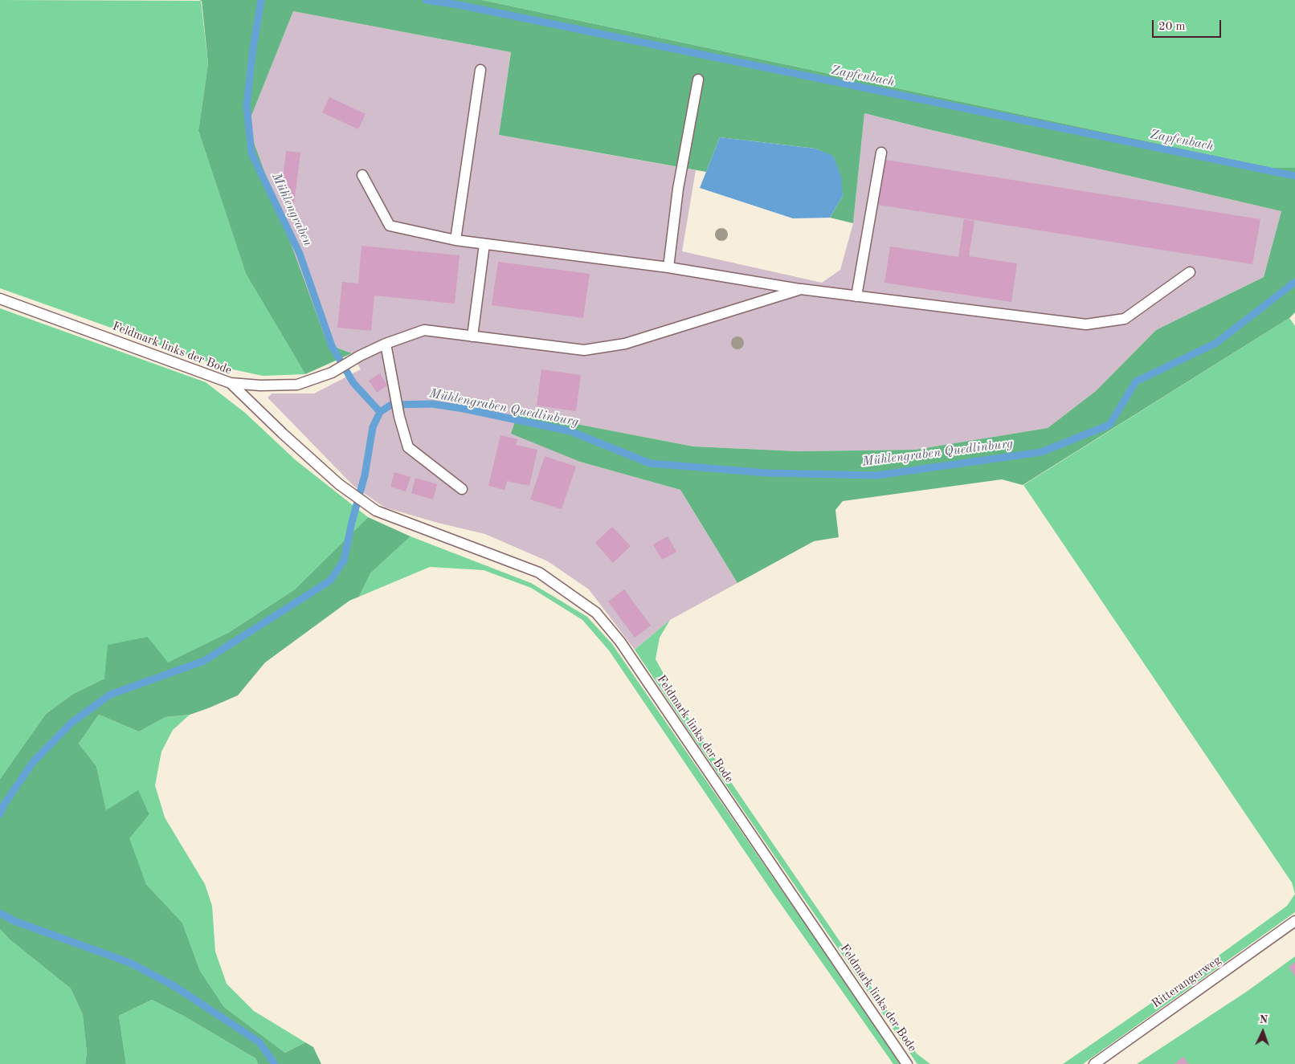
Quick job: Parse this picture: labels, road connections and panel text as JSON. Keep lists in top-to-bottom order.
{
  "streets": {
    "lane": ["Feldmark links der Bode", "Ritterangerweg"]
  },
  "water": ["Zapfenbach", "Mühlengraben", "Mühlengraben Quedlinburg"],
  "scale_bar": "20 m",
  "north": "top"
}
